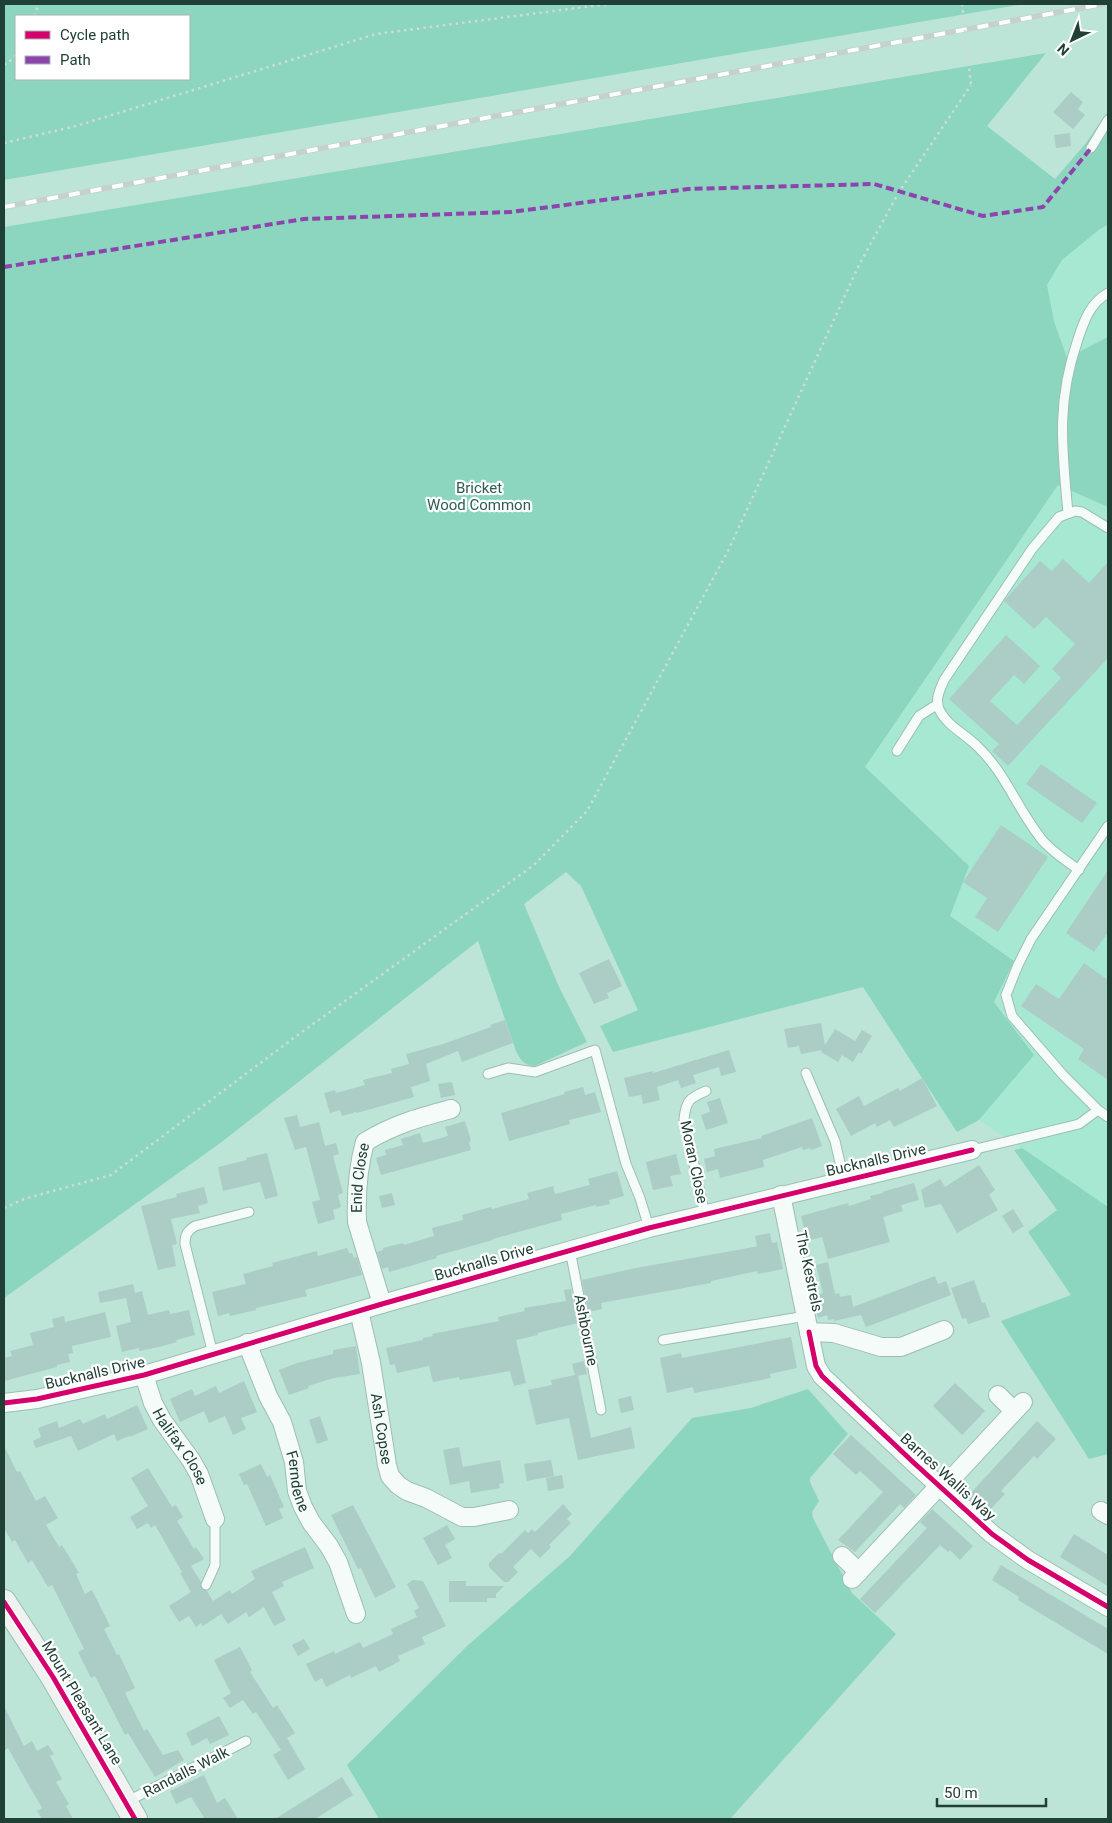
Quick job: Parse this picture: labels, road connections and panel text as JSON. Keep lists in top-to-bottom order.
{
  "streets": {
    "street": [
      "Bucknalls Drive",
      "Enid Close",
      "The Kestrels",
      "Ash Copse",
      "Halifax Close",
      "Barnes Wallis Way",
      "Ferndene",
      "Mount Pleasant Lane"
    ],
    "lane": ["Moran Close", "Ashbourne", "Randalls Walk"]
  },
  "crossings": [
    ["Bucknalls Drive", "Moran Close"],
    ["Bucknalls Drive", "Enid Close"],
    ["Bucknalls Drive", "The Kestrels"],
    ["Bucknalls Drive", "Ashbourne"],
    ["Bucknalls Drive", "Ash Copse"],
    ["Bucknalls Drive", "Halifax Close"],
    ["Bucknalls Drive", "Ferndene"],
    ["The Kestrels", "Barnes Wallis Way"],
    ["Mount Pleasant Lane", "Randalls Walk"]
  ],
  "parks": ["Bricket Wood Common"],
  "legend": ["Cycle path", "Path"],
  "scale_bar": "50 m",
  "north": "bottom left"
}
